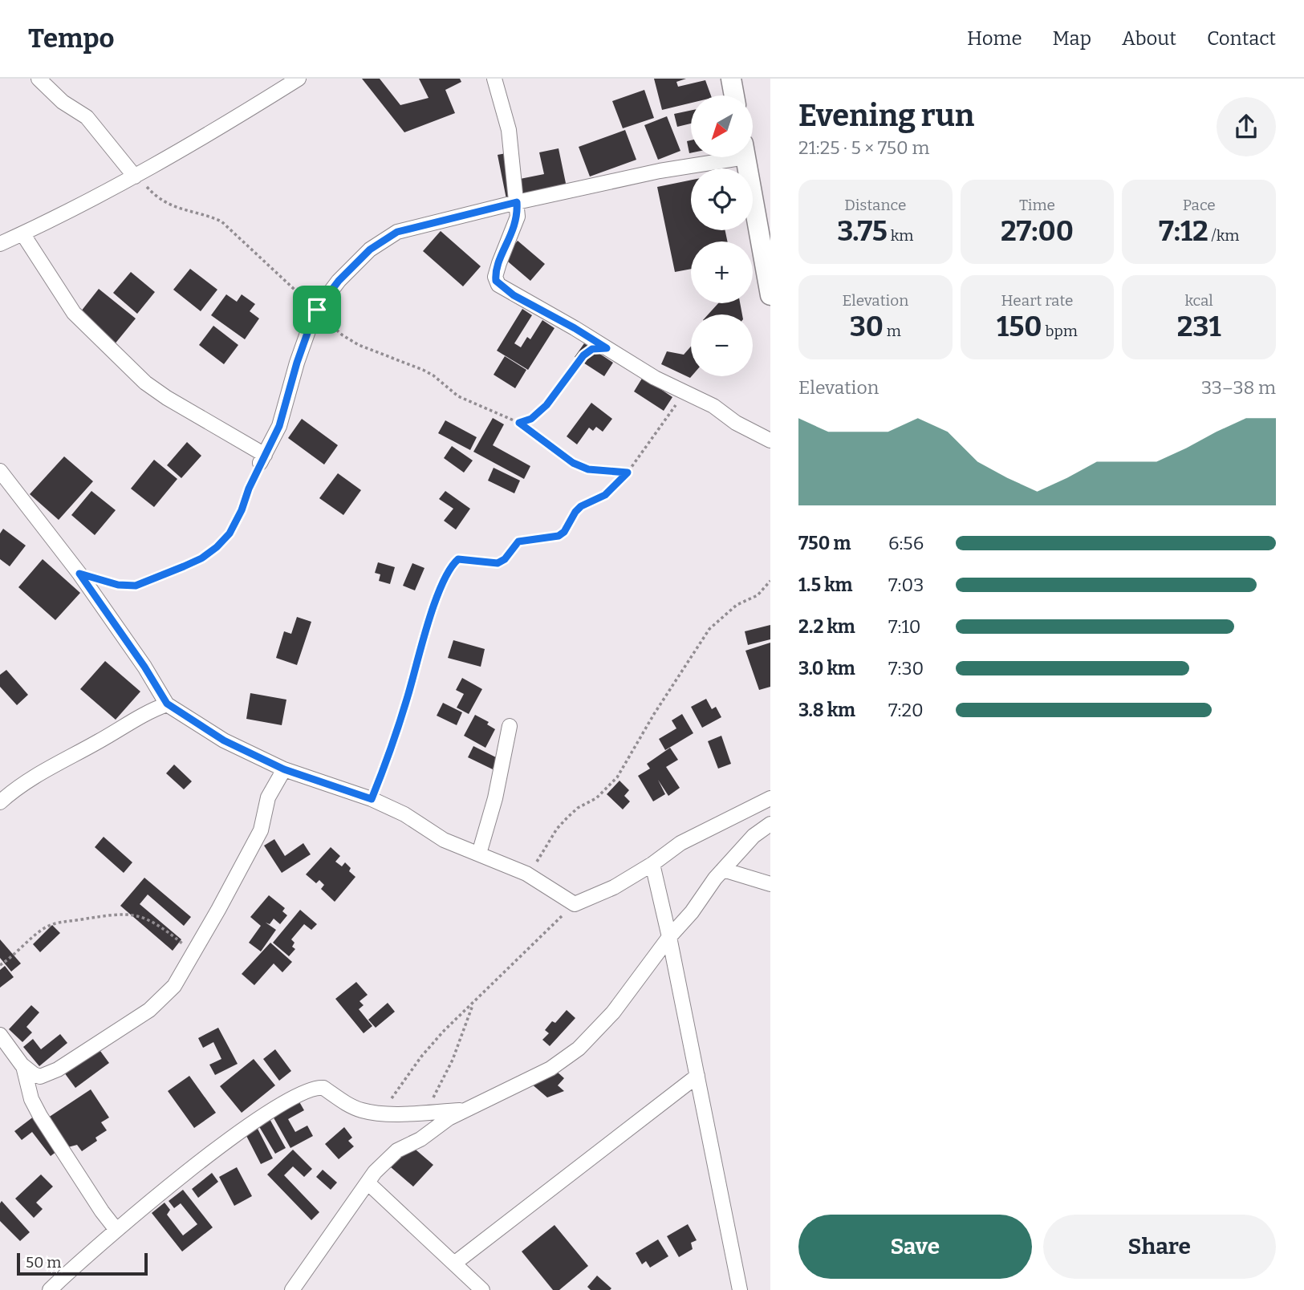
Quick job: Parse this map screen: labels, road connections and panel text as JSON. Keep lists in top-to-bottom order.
{
  "scale_bar": "50 m",
  "north": "bottom left",
  "page": {
    "header": "Tempo",
    "nav": [
      "Home",
      "Map",
      "About",
      "Contact"
    ],
    "heading": ["Evening run", "21:25 · 5 × 750 m"],
    "map_buttons": ["+", "−"],
    "stats": [
      ["Distance", "3.75 km"],
      ["Time", "27:00"],
      ["Pace", "7:12 /km"],
      ["Elevation", "30 m"],
      ["Heart rate", "150 bpm"],
      ["kcal", "231"]
    ],
    "chart": ["Elevation", "33–38 m"],
    "list": [
      {
        "name": "750 m",
        "note": "6:56"
      },
      {
        "name": "1.5 km",
        "note": "7:03"
      },
      {
        "name": "2.2 km",
        "note": "7:10"
      },
      {
        "name": "3.0 km",
        "note": "7:30"
      },
      {
        "name": "3.8 km",
        "note": "7:20"
      }
    ],
    "buttons": ["Save", "Share"],
    "scale": "50 m"
  }
}
